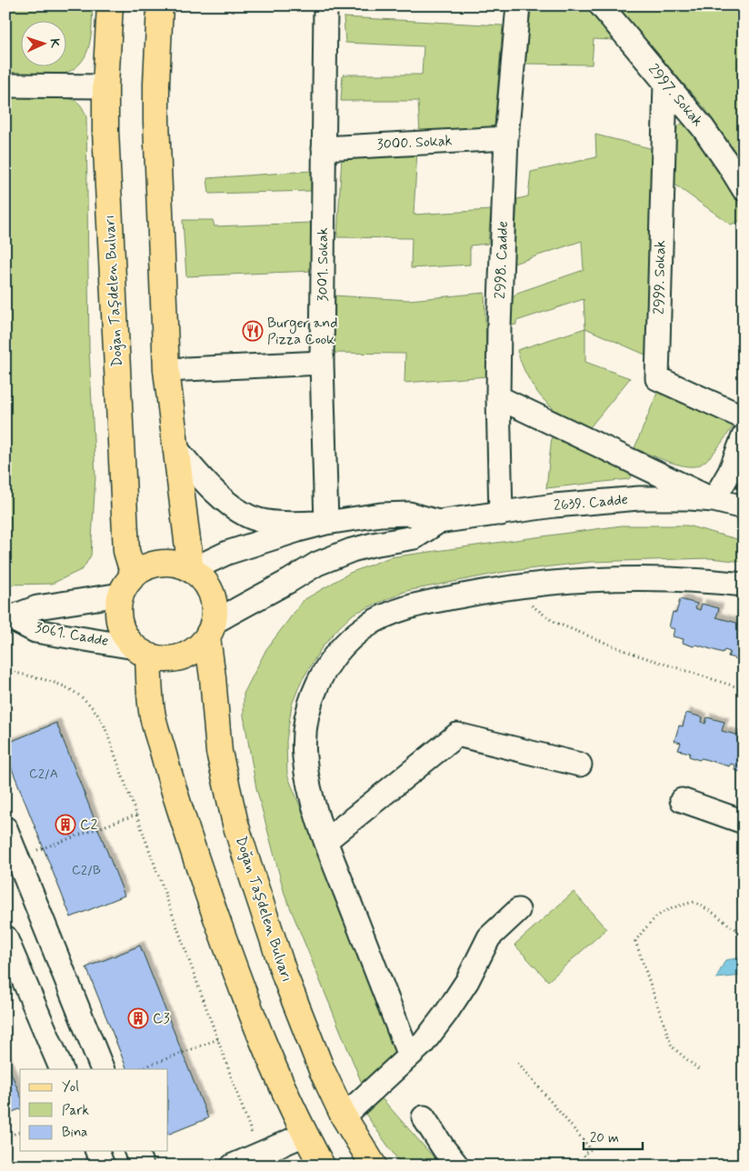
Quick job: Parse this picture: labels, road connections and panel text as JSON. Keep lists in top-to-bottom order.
{
  "streets": {
    "main road": ["Doğan Taşdelen Bulvarı"],
    "street": [
      "2997. Sokak",
      "3000. Sokak",
      "2998. Cadde",
      "3001. Sokak",
      "2999. Sokak",
      "2639. Cadde",
      "3061. Cadde"
    ]
  },
  "crossings": [
    ["2997. Sokak", "2999. Sokak"],
    ["3000. Sokak", "2998. Cadde"],
    ["3000. Sokak", "3001. Sokak"],
    ["2998. Cadde", "2639. Cadde"],
    ["3001. Sokak", "2639. Cadde"],
    ["Doğan Taşdelen Bulvarı", "2639. Cadde"],
    ["Doğan Taşdelen Bulvarı", "3061. Cadde"],
    ["2639. Cadde", "3061. Cadde"]
  ],
  "places": {
    "restaurant": ["Burger and Pizza Cook"],
    "building": ["C2", "C3"]
  },
  "house_numbers": ["C2/A", "C2/B"],
  "legend": ["Yol", "Park", "Bina"],
  "scale_bar": "20 m",
  "north": "right"
}
